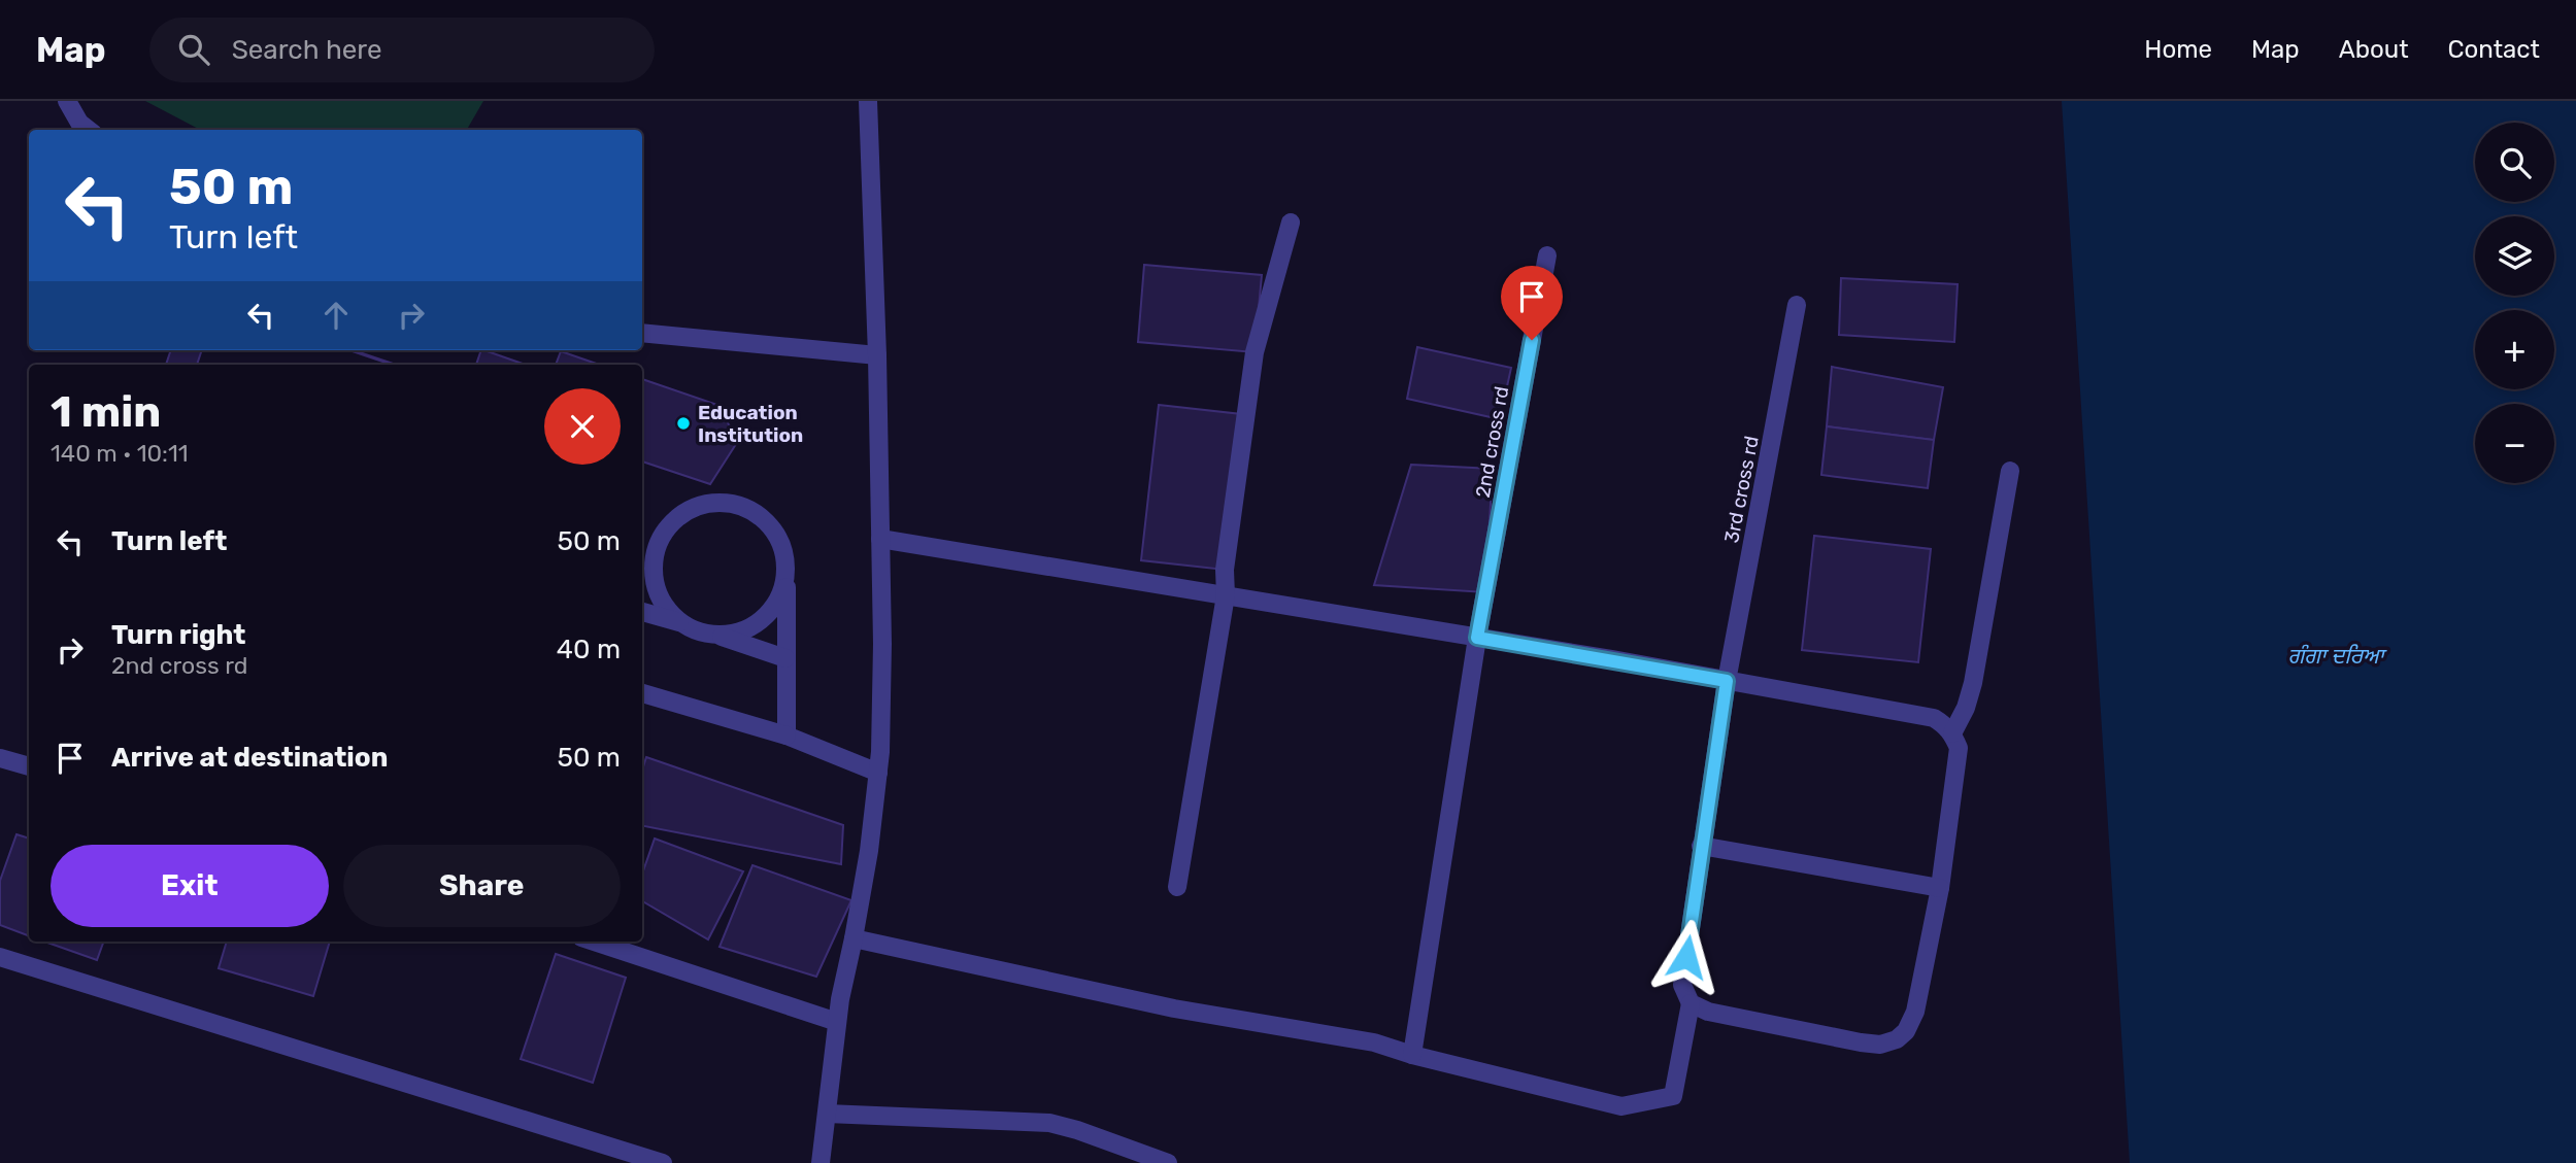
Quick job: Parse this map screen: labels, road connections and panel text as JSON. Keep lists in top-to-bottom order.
{
  "streets": {
    "street": ["2nd cross rd", "3rd cross rd"]
  },
  "water": ["ਗੰਗਾ ਦਰਿਆ"],
  "places": ["Education Institution"],
  "page": {
    "header": "Map",
    "search": "Search here",
    "nav": [
      "Home",
      "Map",
      "About",
      "Contact"
    ],
    "map_buttons": ["+", "−"],
    "turn": ["50 m", "Turn left"],
    "heading": ["1 min", "140 m · 10:11"],
    "list": [
      {
        "name": "Turn left",
        "value": "50 m"
      },
      {
        "name": "Turn right",
        "note": "2nd cross rd",
        "value": "40 m"
      },
      {
        "name": "Arrive at destination",
        "value": "50 m"
      }
    ],
    "buttons": ["Exit", "Share"]
  }
}
